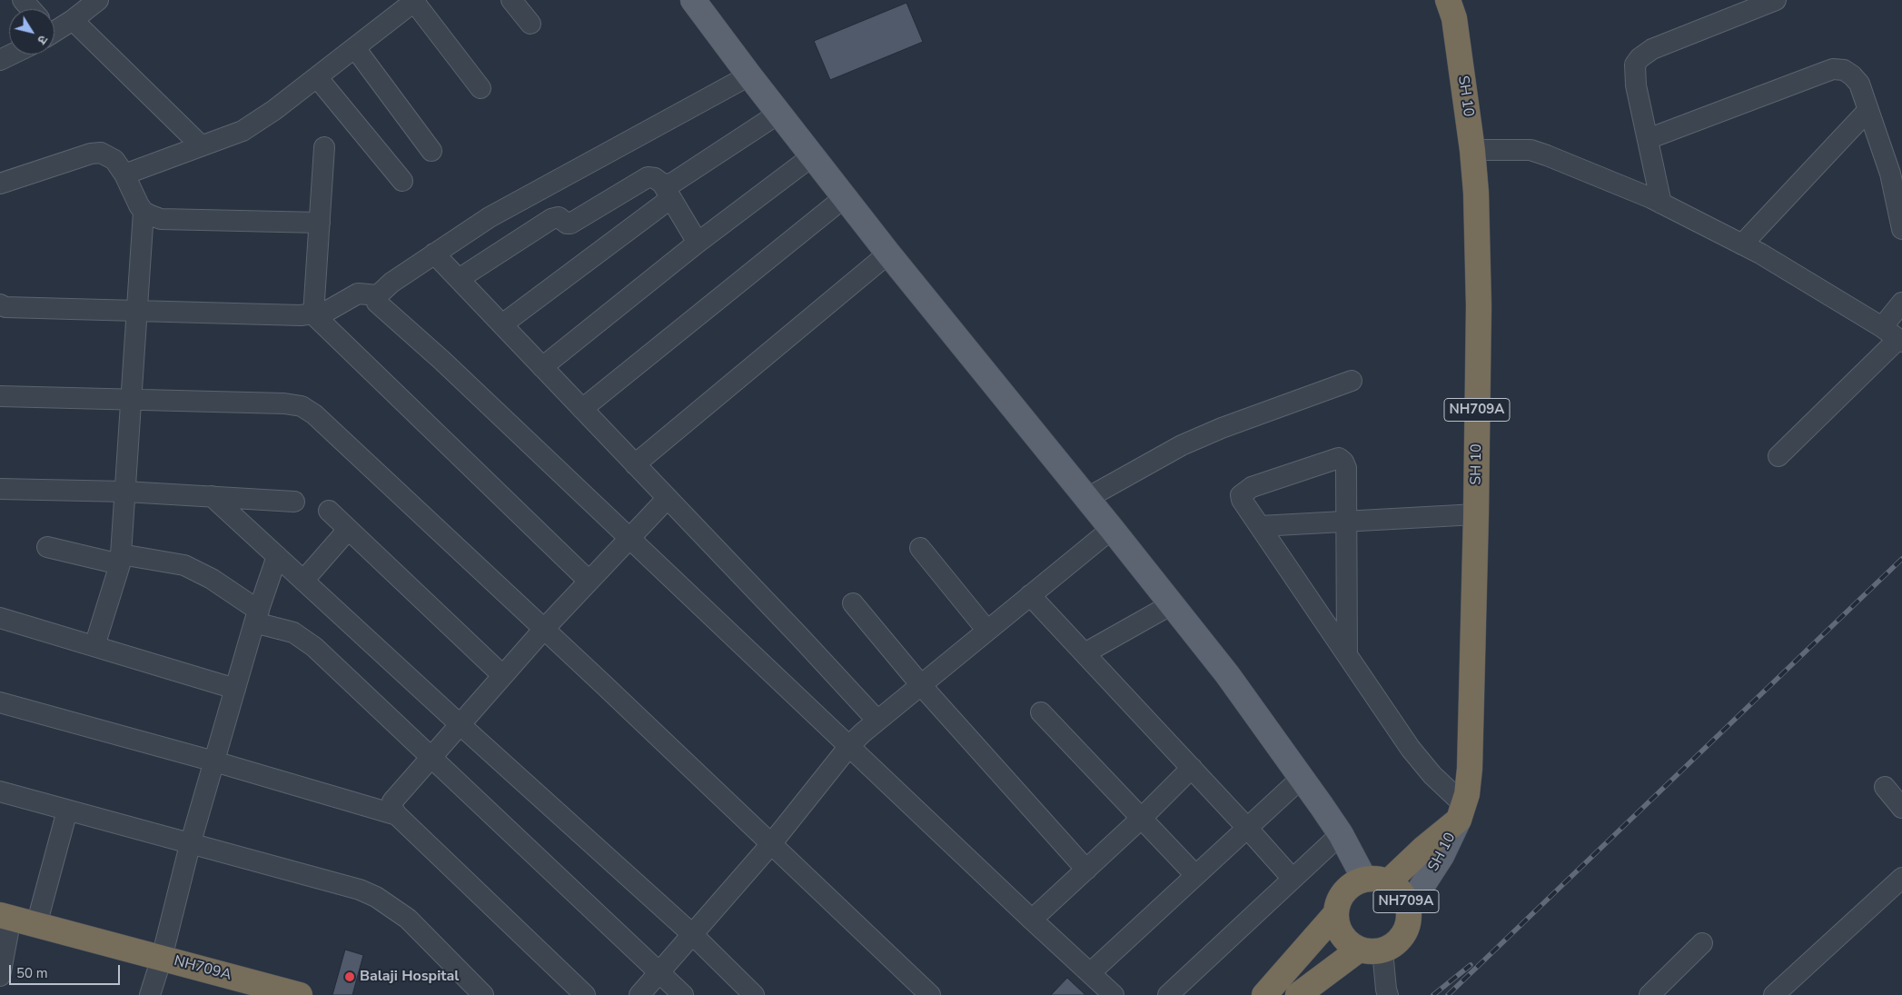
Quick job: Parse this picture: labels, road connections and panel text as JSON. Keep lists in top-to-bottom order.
{
  "streets": {
    "highway": ["SH 10", "NH709A"]
  },
  "crossings": [
    ["SH 10", "NH709A"]
  ],
  "places": ["Balaji Hospital"],
  "scale_bar": "50 m",
  "north": "bottom right"
}
